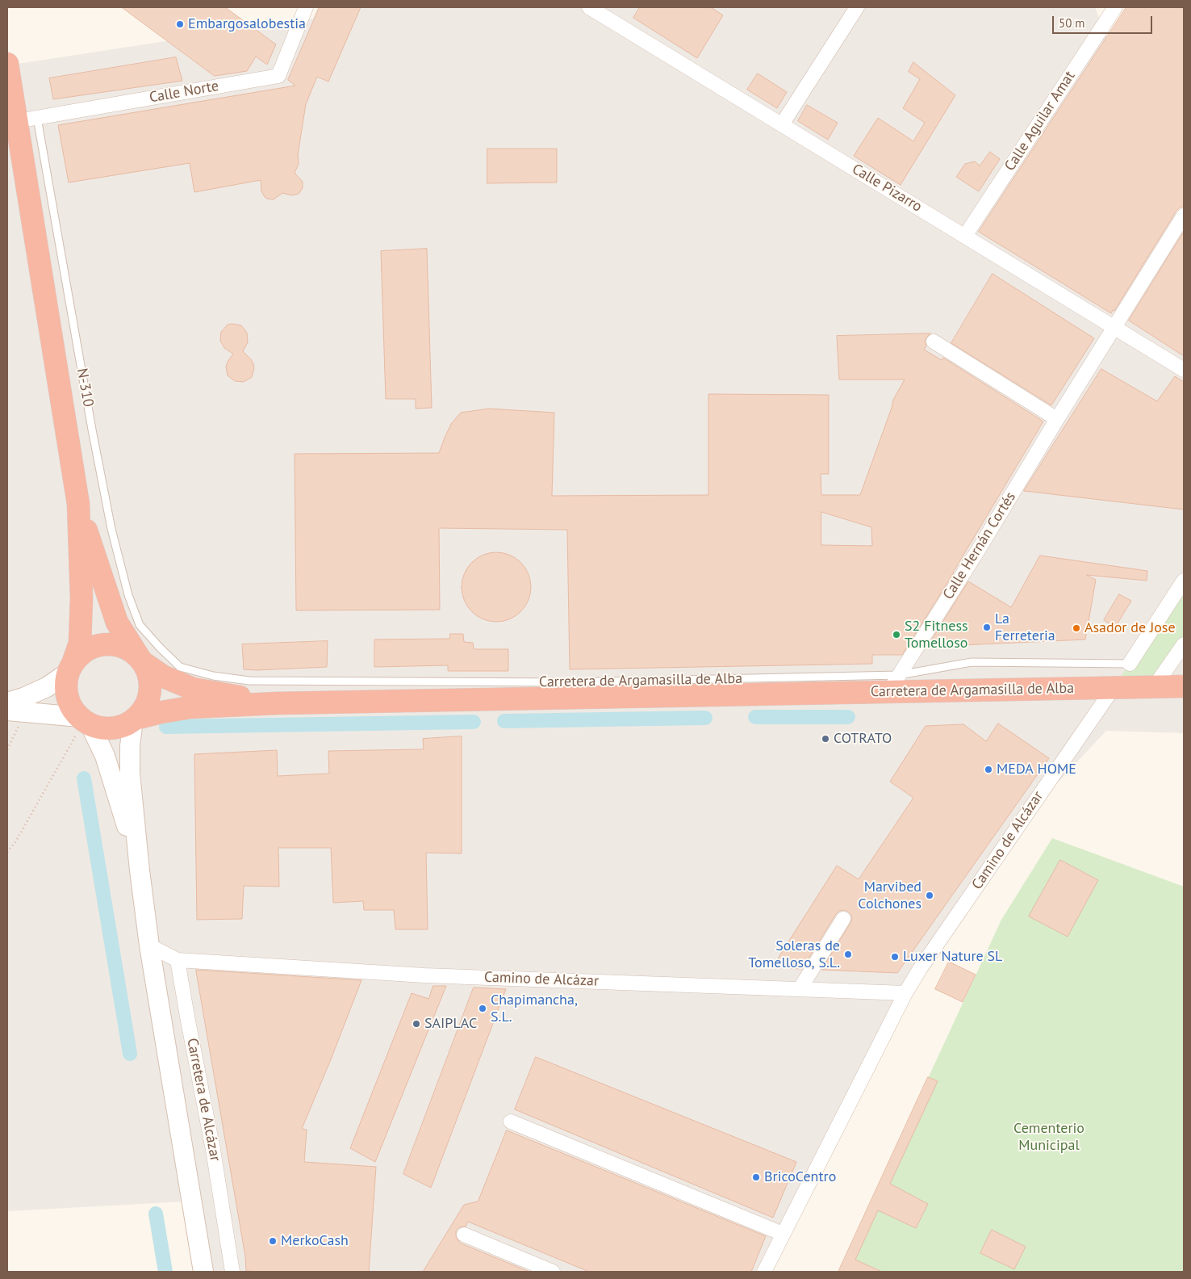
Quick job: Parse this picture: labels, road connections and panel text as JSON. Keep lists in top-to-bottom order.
{
  "streets": {
    "highway": ["Carretera de Argamasilla de Alba"],
    "street": [
      "Calle Norte",
      "Calle Aguilar Amat",
      "Calle Pizarro",
      "Calle Hernán Cortés",
      "Camino de Alcázar",
      "Carretera de Alcázar"
    ],
    "lane": ["N-310"]
  },
  "crossings": [
    ["Calle Norte", "N-310"],
    ["Calle Aguilar Amat", "Calle Pizarro"],
    ["Calle Pizarro", "Calle Hernán Cortés"],
    ["N-310", "Carretera de Argamasilla de Alba"],
    ["Calle Hernán Cortés", "Carretera de Argamasilla de Alba"],
    ["Carretera de Argamasilla de Alba", "Camino de Alcázar"],
    ["Camino de Alcázar", "Carretera de Alcázar"]
  ],
  "parks": ["Cementerio Municipal"],
  "places": [
    "Embargosalobestia",
    "La Ferreteria",
    "Asador de Jose",
    "S2 Fitness Tomelloso",
    "COTRATO",
    "MEDA HOME",
    "Marvibed Colchones",
    "Soleras de Tomelloso, S.L.",
    "Luxer Nature SL",
    "Chapimancha, S.L.",
    "SAIPLAC",
    "BricoCentro",
    "MerkoCash"
  ],
  "scale_bar": "50 m"
}
